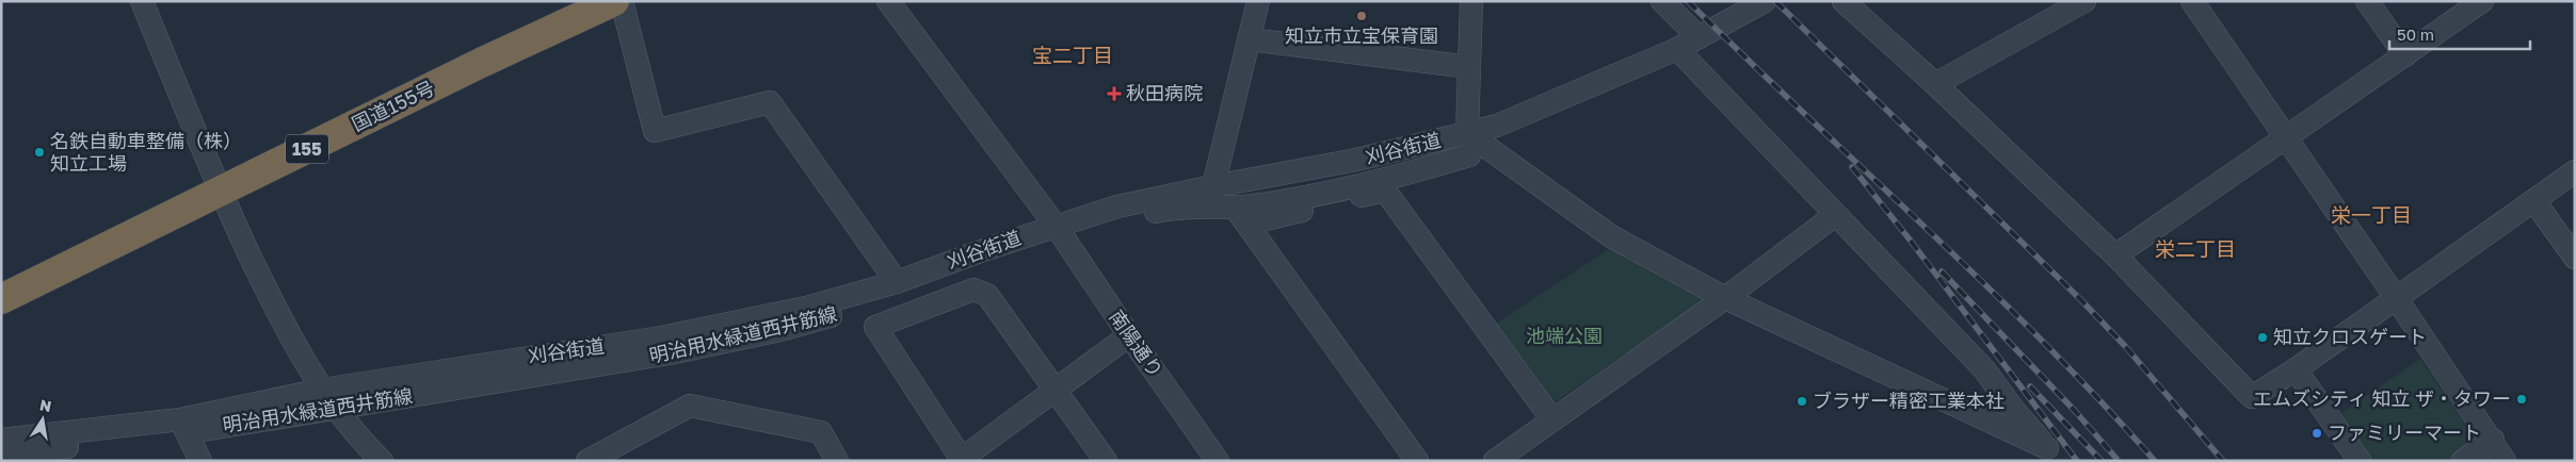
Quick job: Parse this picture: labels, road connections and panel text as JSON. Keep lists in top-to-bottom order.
{
  "streets": {
    "highway": ["国道155号", "155"],
    "street": ["刈谷街道", "明治用水緑道西井筋線", "南陽通り"]
  },
  "crossings": [
    ["刈谷街道", "明治用水緑道西井筋線"],
    ["刈谷街道", "南陽通り"],
    ["明治用水緑道西井筋線", "南陽通り"]
  ],
  "districts": ["宝二丁目", "栄一丁目", "栄二丁目"],
  "parks": ["池端公園"],
  "places": {
    "other": [
      "知立市立宝保育園",
      "名鉄自動車整備（株） 知立工場",
      "知立クロスゲート",
      "エムズシティ 知立 ザ・タワー",
      "ブラザー精密工業本社",
      "ファミリーマート"
    ],
    "health": ["秋田病院"]
  },
  "scale_bar": "50 m",
  "north": "top"
}
